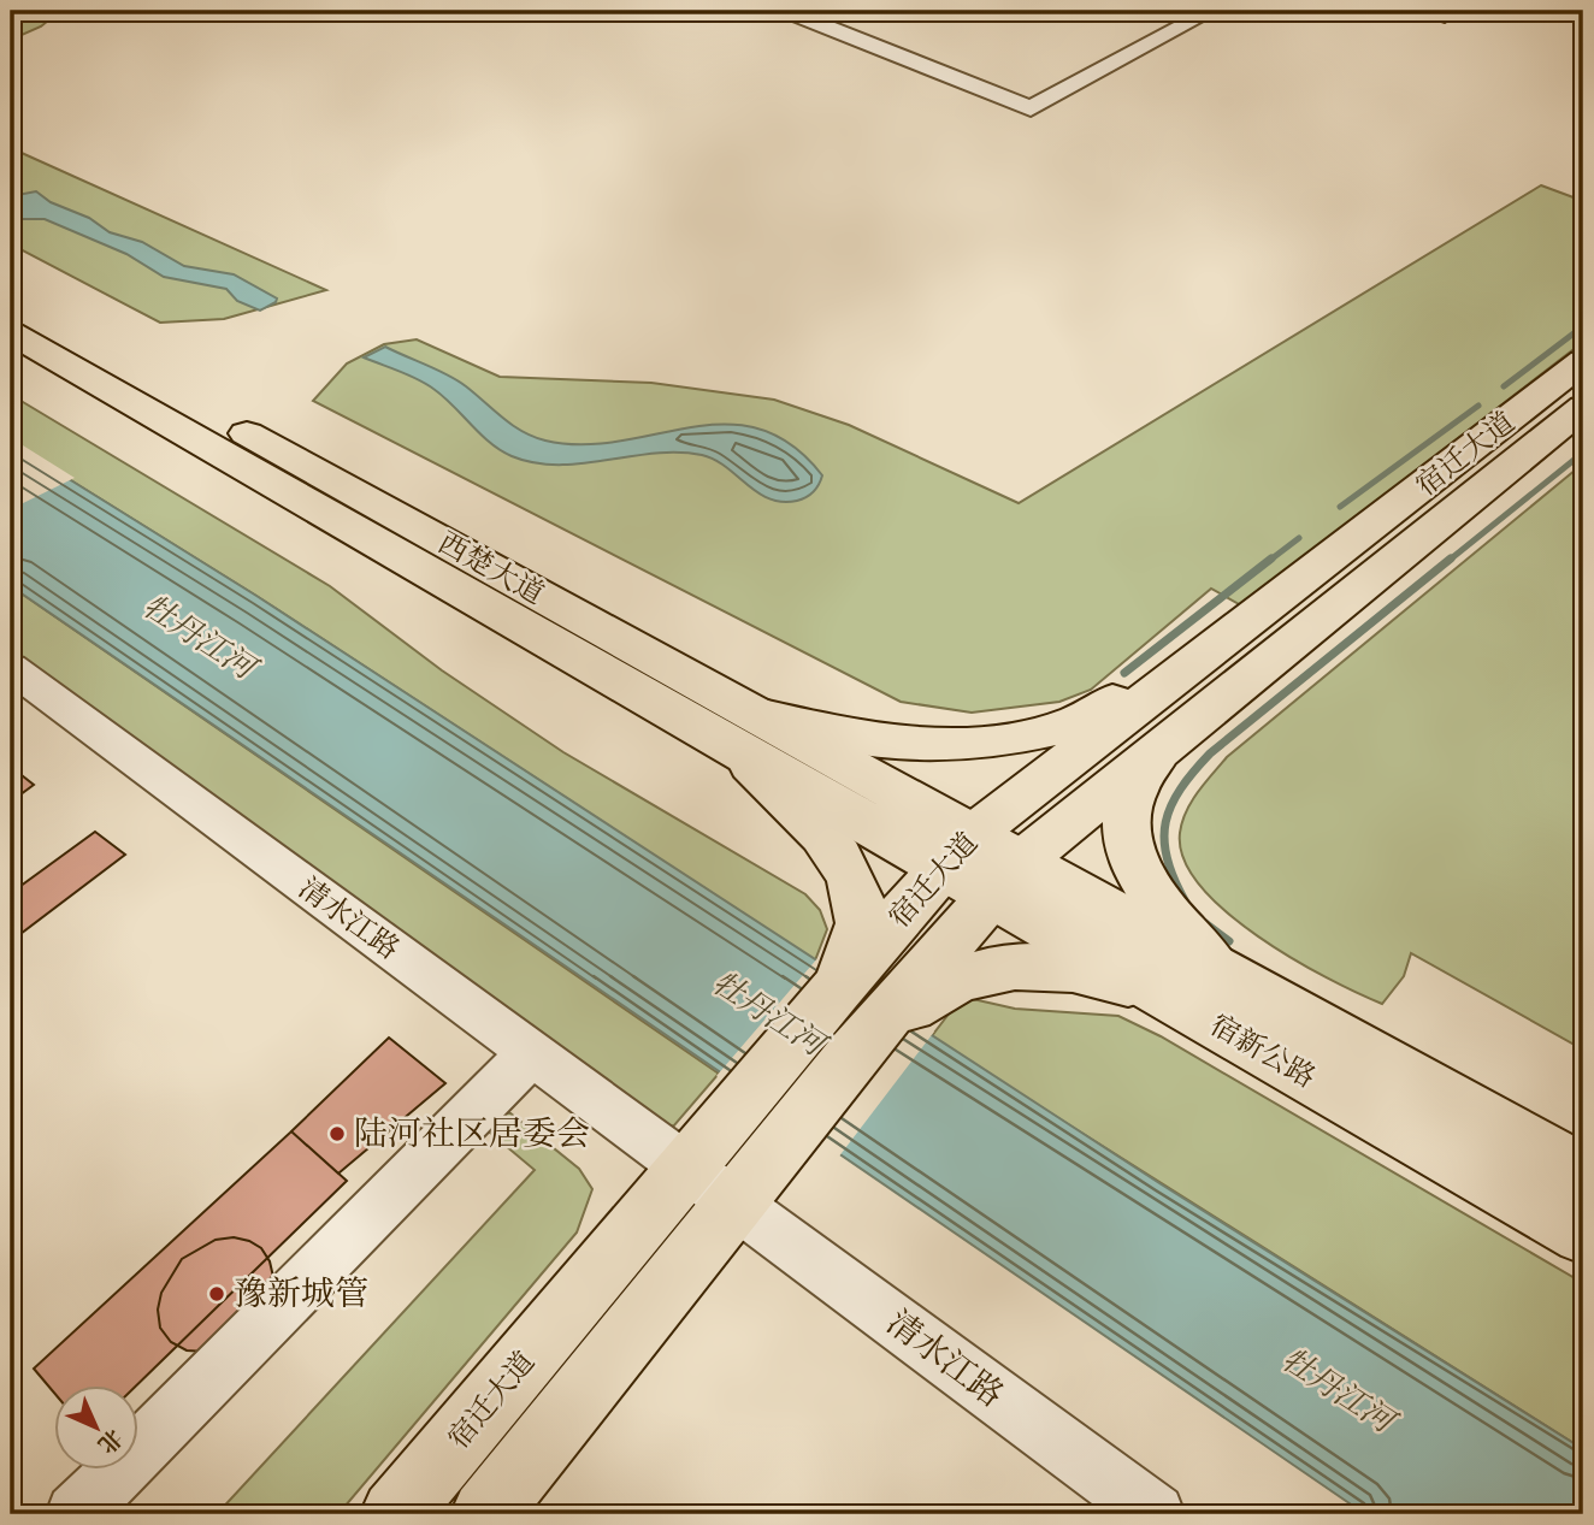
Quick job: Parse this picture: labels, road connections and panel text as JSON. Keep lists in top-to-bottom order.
{
  "streets": {
    "main road": ["宿迁大道", "西楚大道", "宿新公路"],
    "street": ["清水江路"]
  },
  "crossings": [
    ["宿迁大道", "西楚大道"],
    ["宿迁大道", "清水江路"],
    ["宿迁大道", "宿新公路"],
    ["西楚大道", "宿新公路"]
  ],
  "water": ["牡丹江河"],
  "places": ["陆河社区居委会", "豫新城管"],
  "north": "bottom right"
}
